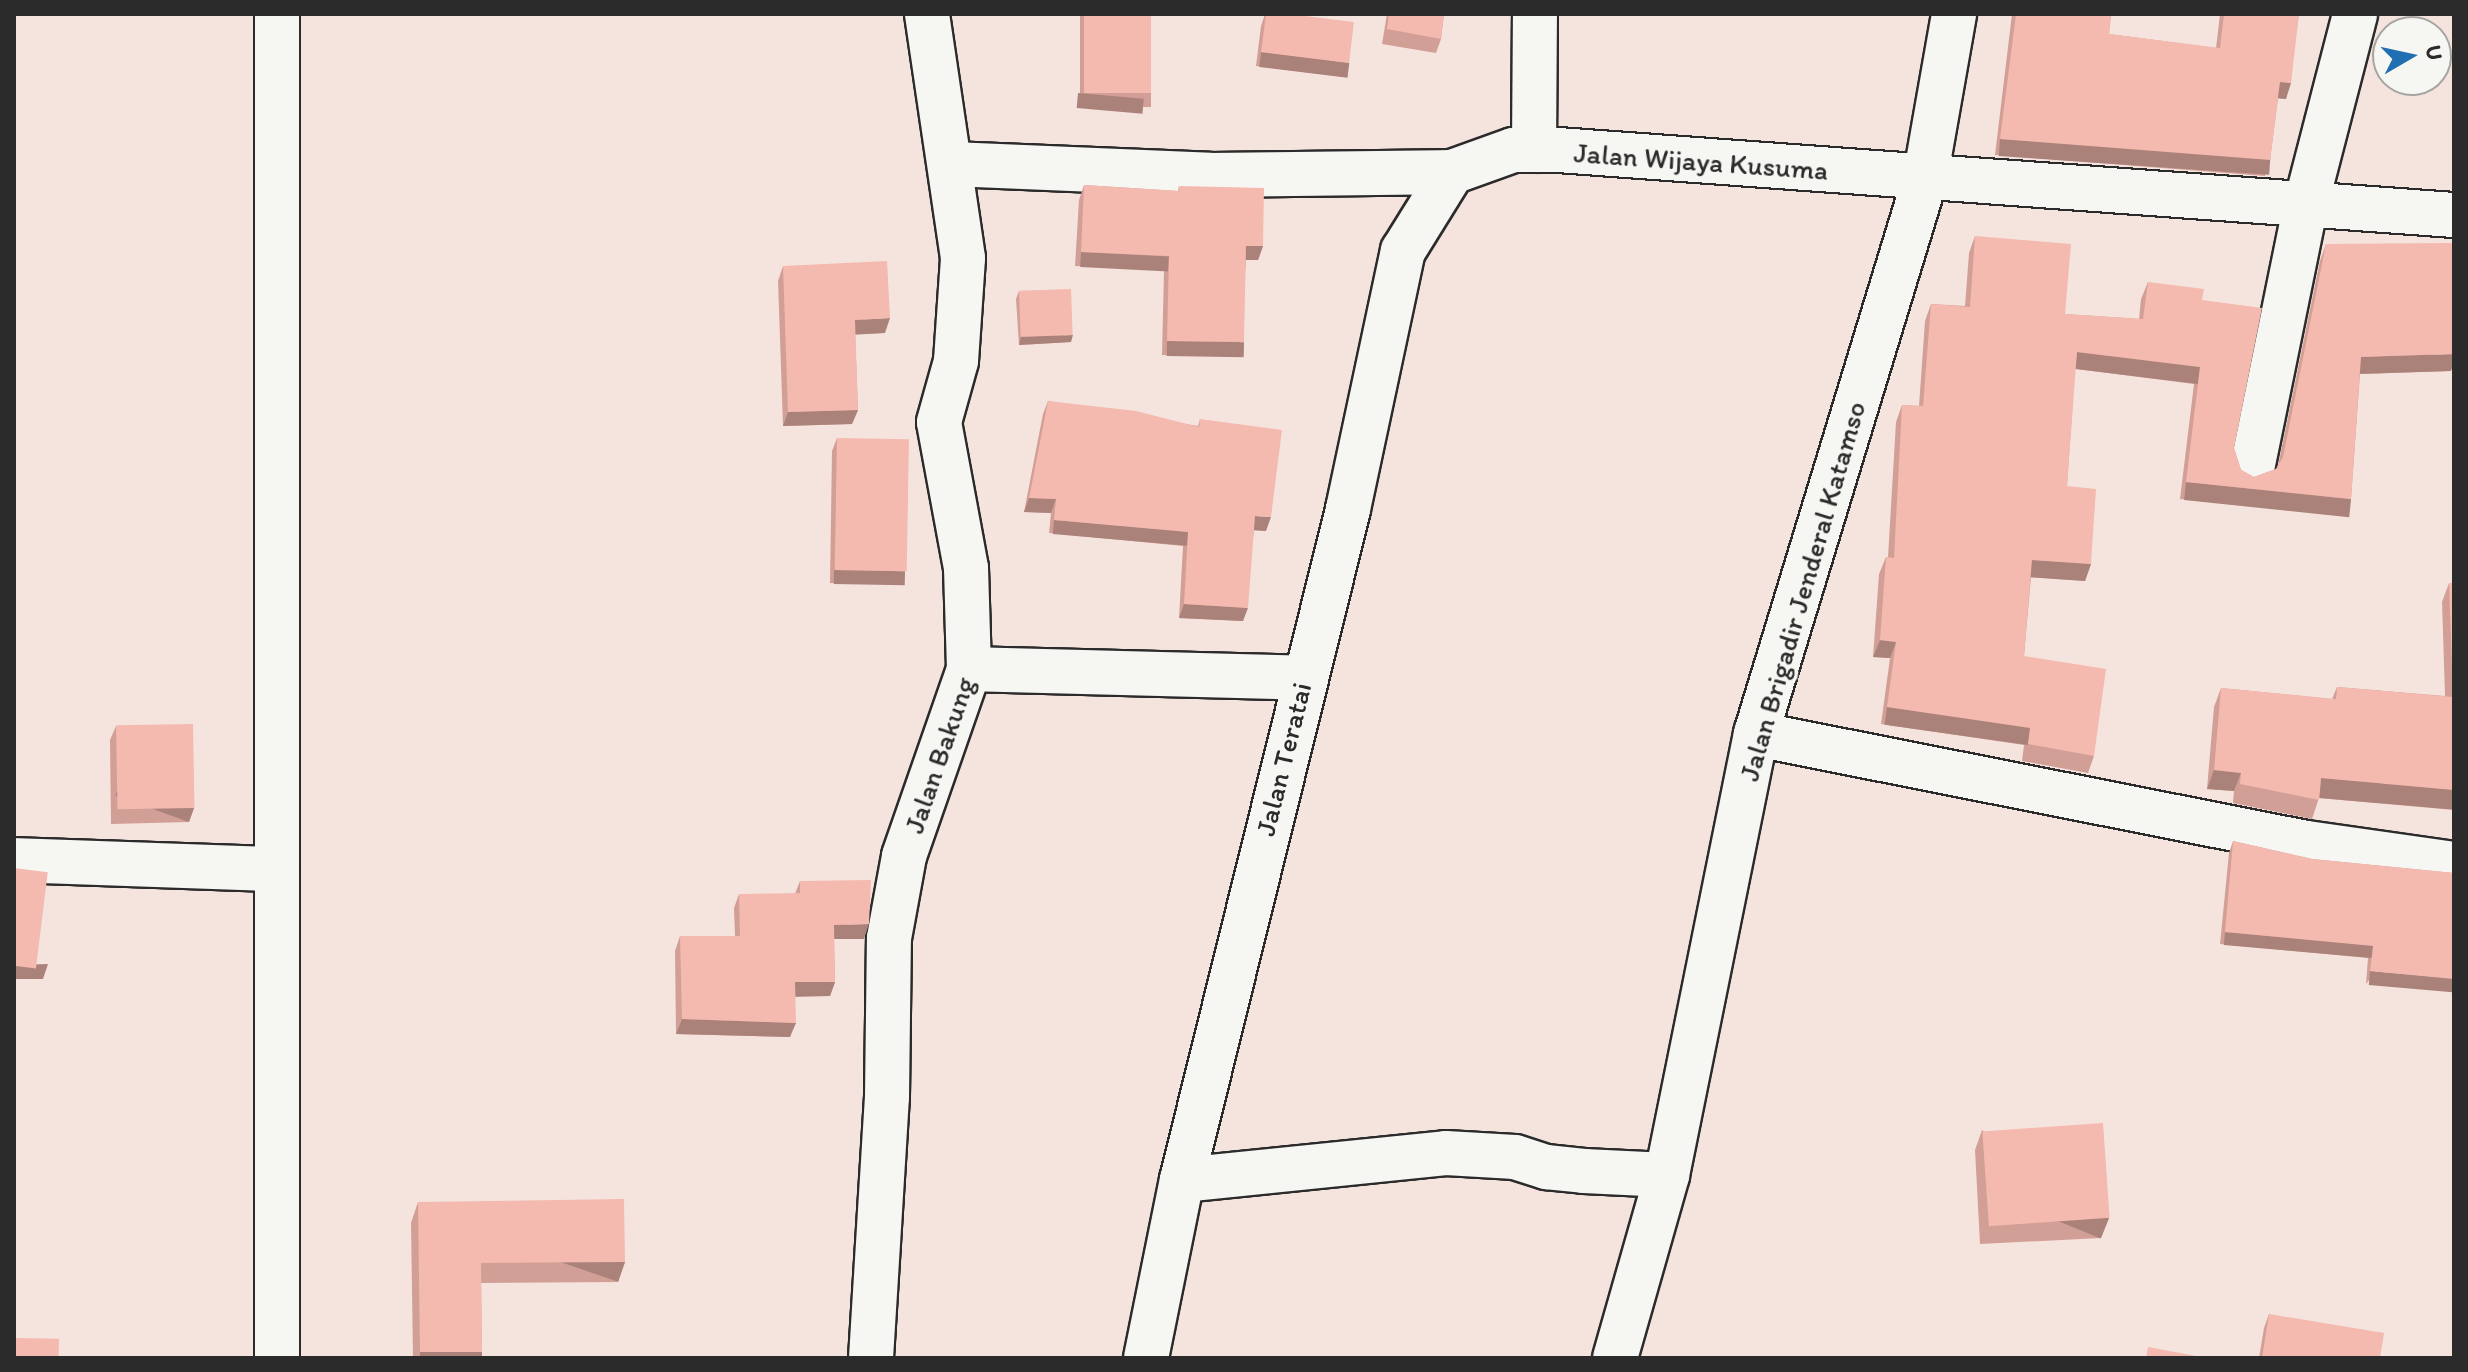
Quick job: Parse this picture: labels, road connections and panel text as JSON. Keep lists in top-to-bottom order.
{
  "streets": {
    "street": [
      "Jalan Wijaya Kusuma",
      "Jalan Brigadir Jenderal Katamso",
      "Jalan Bakung",
      "Jalan Teratai"
    ]
  },
  "crossings": [
    ["Jalan Wijaya Kusuma", "Jalan Brigadir Jenderal Katamso"],
    ["Jalan Wijaya Kusuma", "Jalan Bakung"],
    ["Jalan Wijaya Kusuma", "Jalan Teratai"]
  ],
  "north": "right"
}
